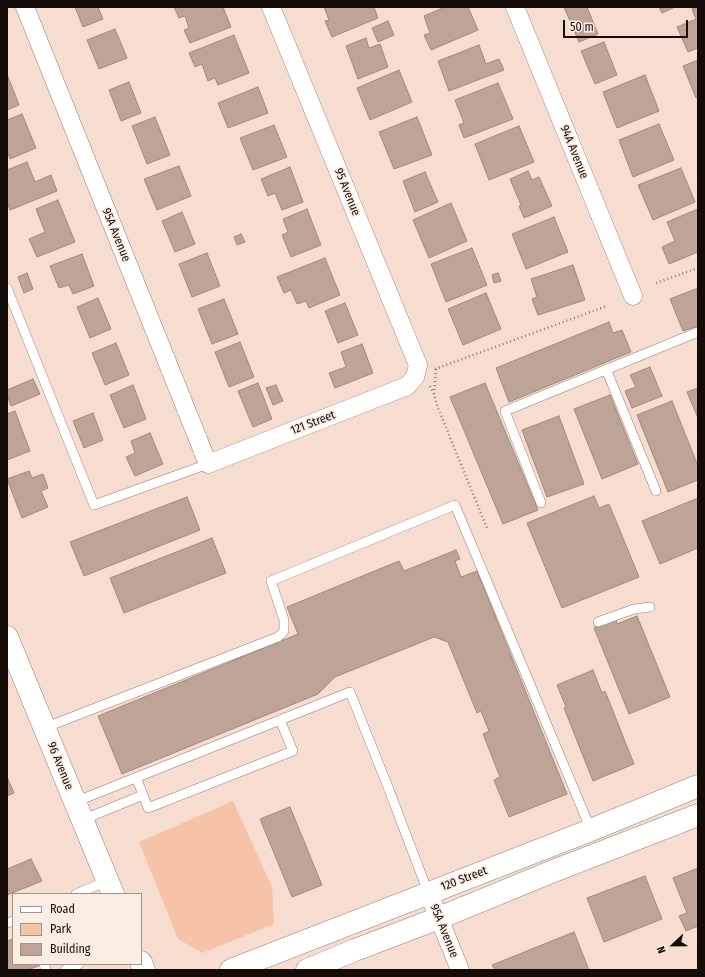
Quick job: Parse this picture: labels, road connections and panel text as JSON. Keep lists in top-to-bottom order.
{
  "streets": {
    "main road": ["96 Avenue", "120 Street"],
    "street": [
      "94A Avenue",
      "95 Avenue",
      "95A Avenue",
      "121 Street"
    ]
  },
  "crossings": [
    ["95 Avenue", "121 Street"],
    ["95A Avenue", "121 Street"],
    ["95A Avenue", "120 Street"]
  ],
  "legend": ["Road", "Park", "Building"],
  "scale_bar": "50 m",
  "north": "left"
}
